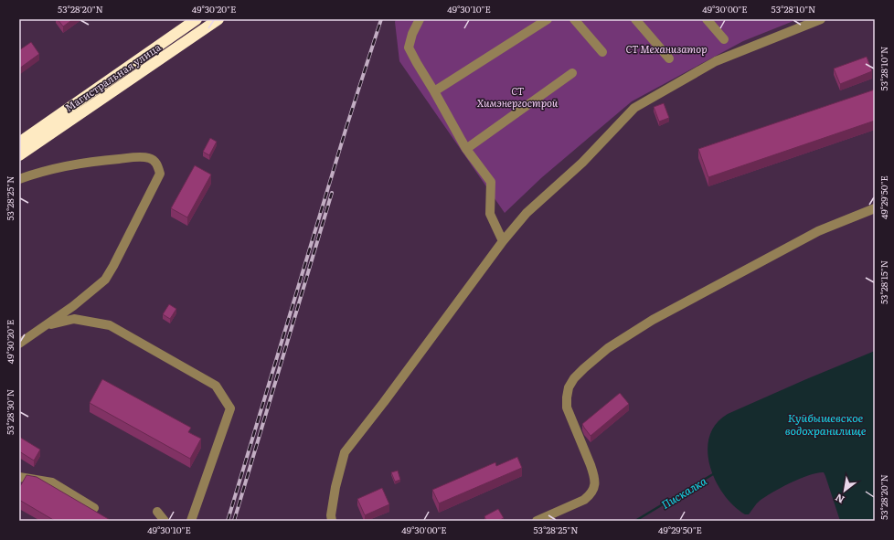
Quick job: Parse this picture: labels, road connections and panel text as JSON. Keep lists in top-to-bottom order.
{
  "streets": {
    "highway": ["Магистральная улица"]
  },
  "water": ["Куйбышевское водохранилище", "Пискалка"],
  "parks": ["СТ Механизатор", "СТ Химэнергострой"],
  "north": "bottom left",
  "coordinates": [
    "53°28'20\"N",
    "49°30'20\"E",
    "49°30'10\"E",
    "49°30'00\"E",
    "53°28'10\"N",
    "49°29'50\"E",
    "53°28'25\"N",
    "53°28'15\"N",
    "53°28'30\"N"
  ]
}
